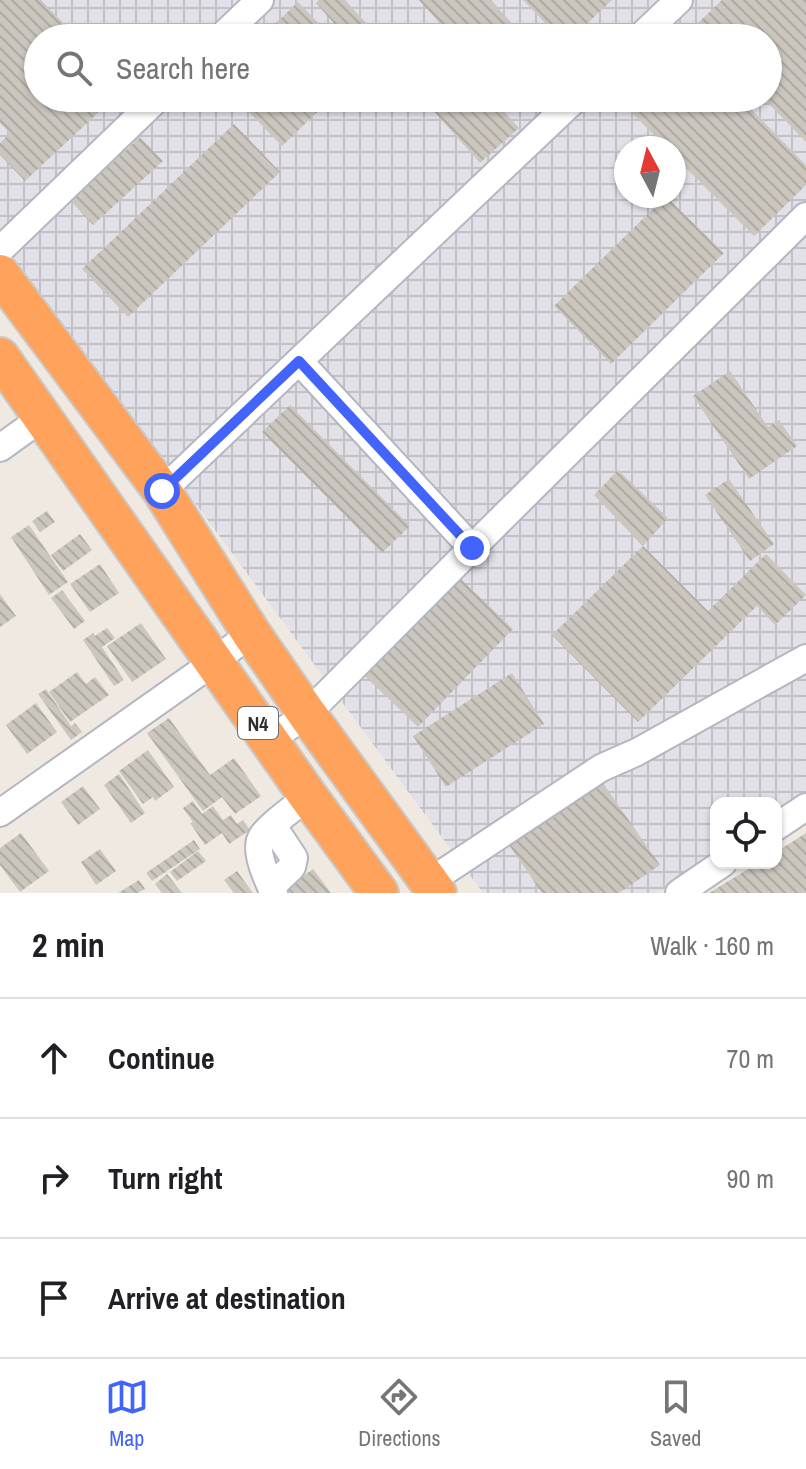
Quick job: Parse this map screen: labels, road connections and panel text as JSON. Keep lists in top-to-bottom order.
{
  "streets": {
    "highway": ["N4"]
  },
  "north": "top",
  "page": {
    "search": "Search here",
    "heading": ["2 min", "Walk · 160 m"],
    "list": [
      ["Continue", "70 m"],
      ["Turn right", "90 m"],
      "Arrive at destination"
    ],
    "nav": ["Map", "Directions", "Saved"]
  }
}
